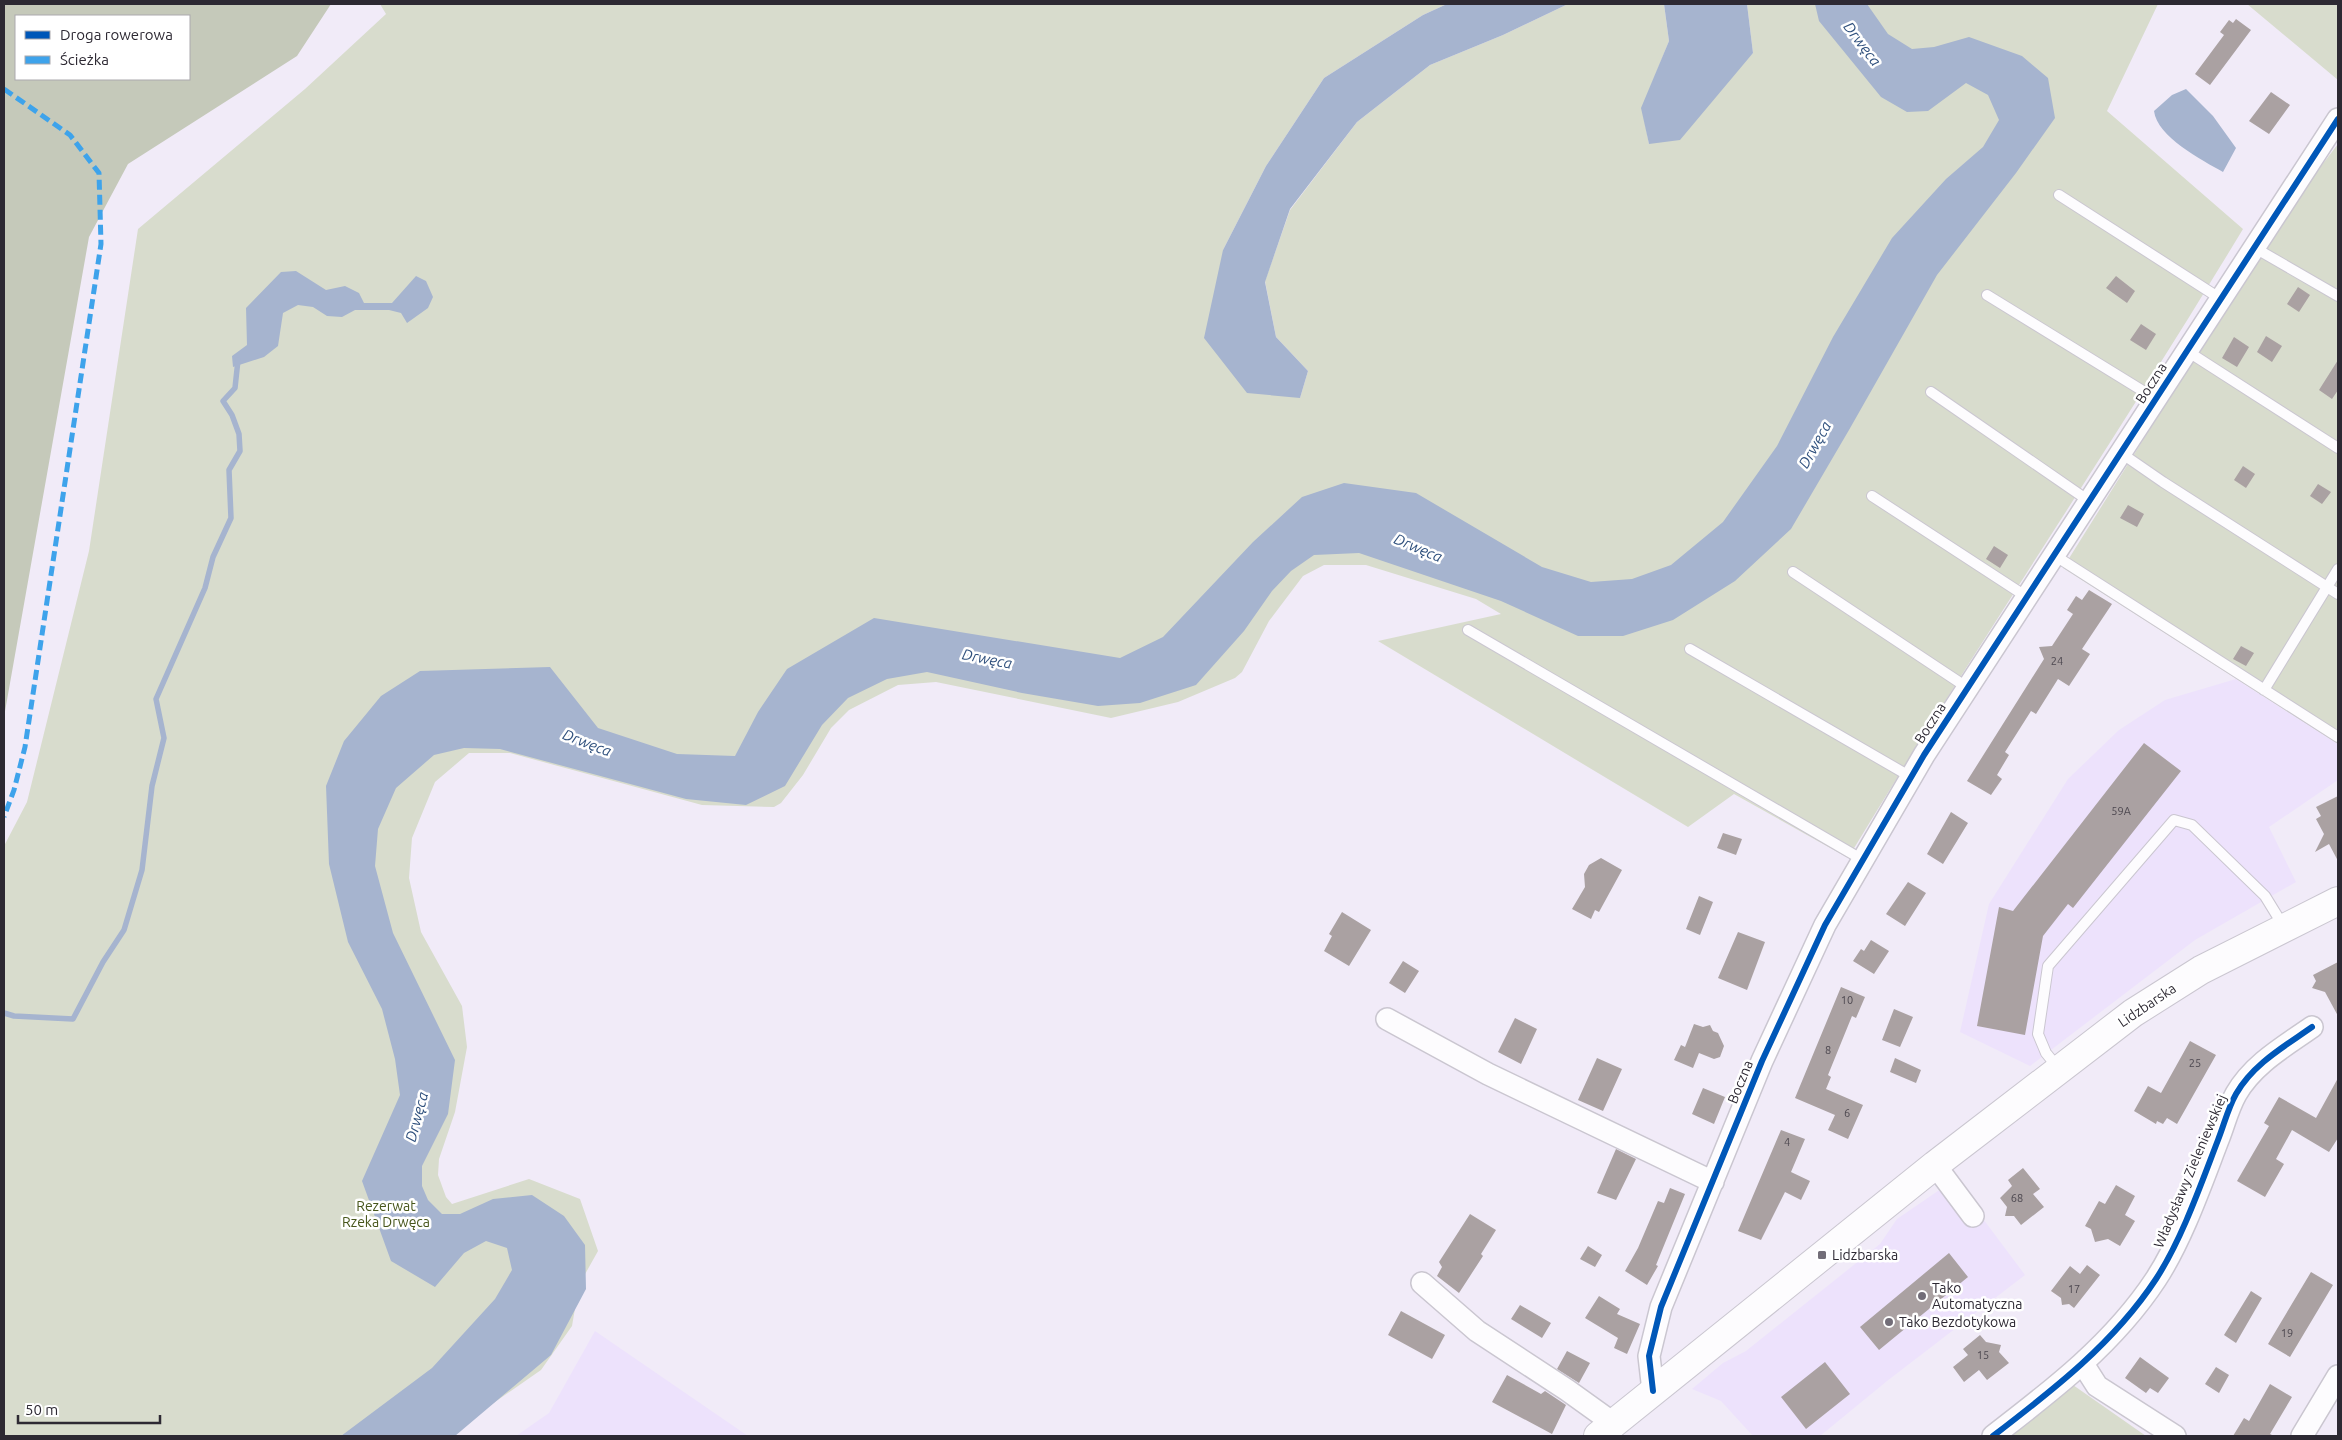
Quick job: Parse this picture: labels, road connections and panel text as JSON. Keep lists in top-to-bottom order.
{
  "streets": {
    "main road": ["Lidzbarska"],
    "street": ["Boczna", "Władysławy Zieleniewskiej"]
  },
  "crossings": [
    ["Boczna", "Lidzbarska"]
  ],
  "water": ["Drwęca"],
  "parks": ["Rezerwat Rzeka Drwęca"],
  "places": {
    "transit": ["Lidzbarska"],
    "other": ["Tako Automatyczna", "Tako Bezdotykowa"]
  },
  "house_numbers": [
    "24",
    "59A",
    "10",
    "8",
    "25",
    "6",
    "4",
    "68",
    "17",
    "19",
    "15"
  ],
  "legend": ["Droga rowerowa", "Ścieżka"],
  "scale_bar": "50 m"
}
